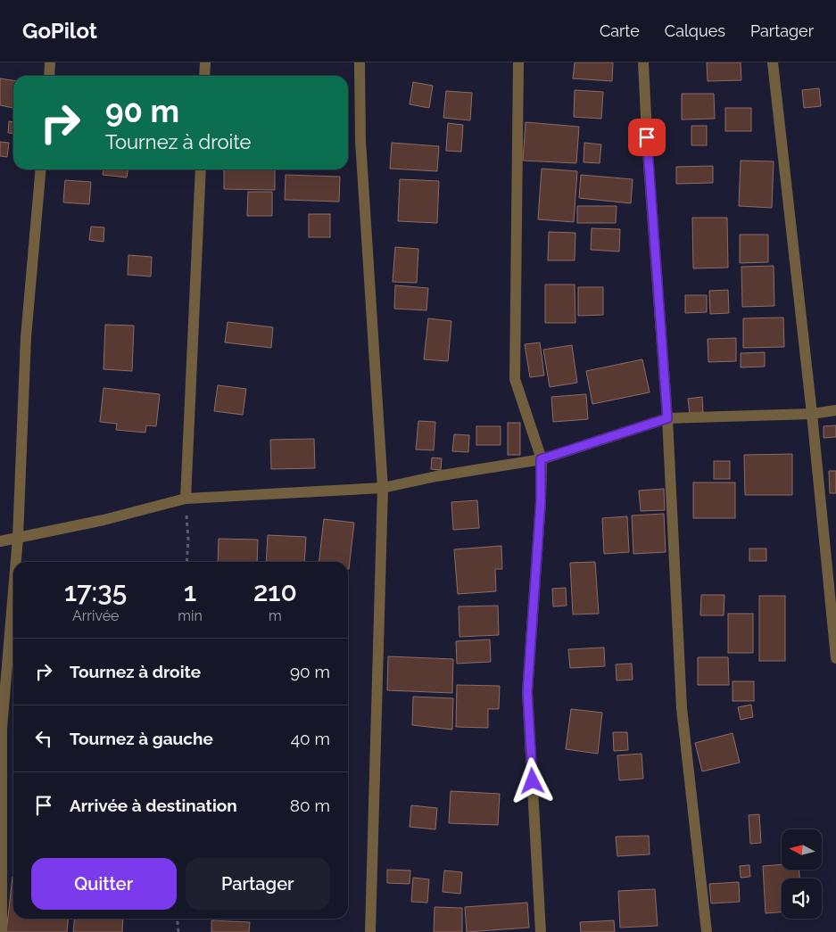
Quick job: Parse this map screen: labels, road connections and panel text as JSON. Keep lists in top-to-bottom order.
{
  "north": "left",
  "page": {
    "header": "GoPilot",
    "nav": ["Carte", "Calques", "Partager"],
    "turn": ["90 m", "Tournez à droite"],
    "eta": [
      "17:35",
      "Arrivée",
      "1",
      "min",
      "210",
      "m"
    ],
    "list": [
      {
        "name": "Tournez à droite",
        "value": "90 m"
      },
      {
        "name": "Tournez à gauche",
        "value": "40 m"
      },
      {
        "name": "Arrivée à destination",
        "value": "80 m"
      }
    ],
    "buttons": ["Quitter", "Partager"]
  }
}
